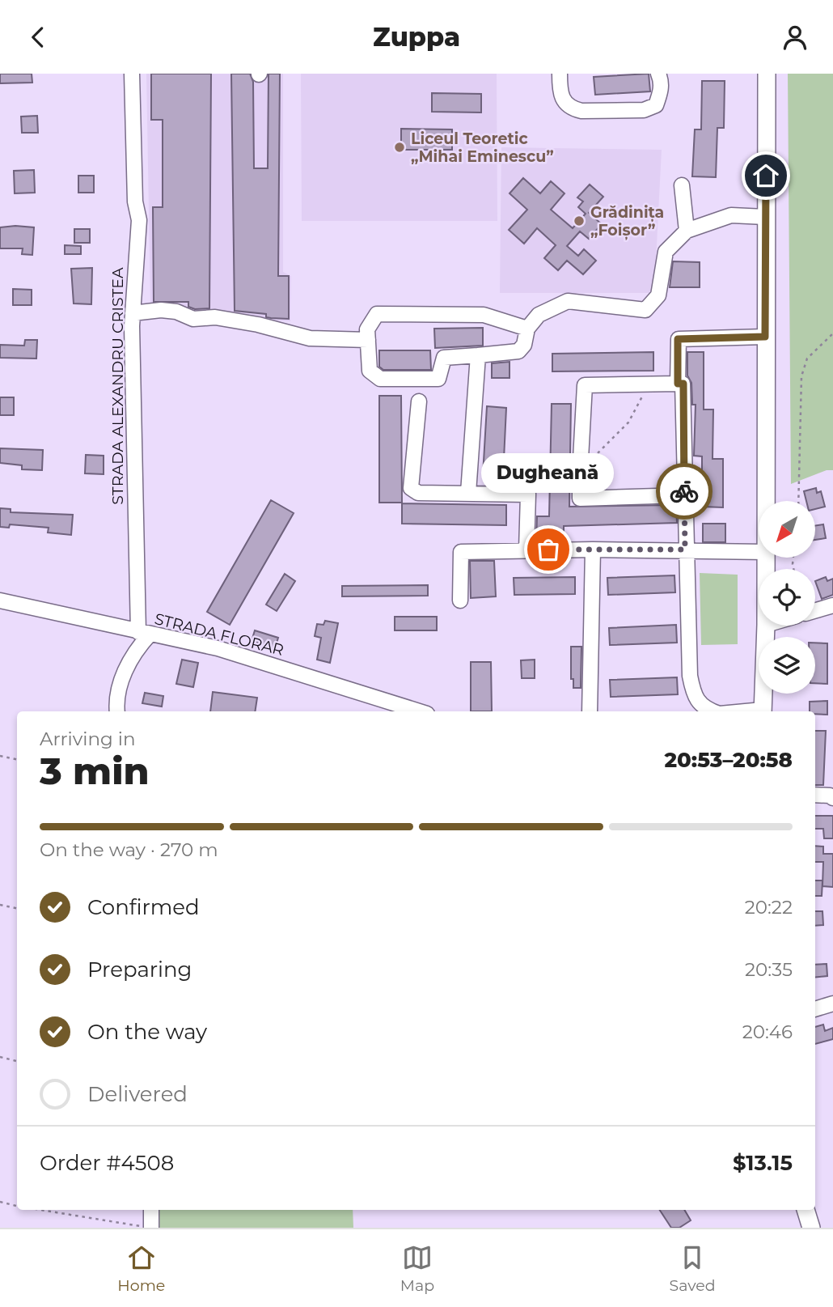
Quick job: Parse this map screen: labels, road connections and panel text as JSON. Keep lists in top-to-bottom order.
{
  "streets": {
    "street": ["STRADA ALEXANDRU CRISTEA", "STRADA FLORAR"]
  },
  "crossings": [
    ["STRADA ALEXANDRU CRISTEA", "STRADA FLORAR"]
  ],
  "places": ["Liceul Teoretic „Mihai Eminescu”", "Grădinița „Foișor”", "Dugheană"],
  "north": "bottom left",
  "page": {
    "header": "Zuppa",
    "bubble": "Dugheană",
    "heading": ["3 min", "Arriving in", "20:53–20:58"],
    "panel": ["Order #4508", "$13.15"],
    "bar": "On the way · 270 m",
    "list": [
      ["Confirmed", "20:22"],
      ["Preparing", "20:35"],
      ["On the way", "20:46"],
      "Delivered"
    ],
    "tabs": ["Home", "Map", "Saved"]
  }
}
